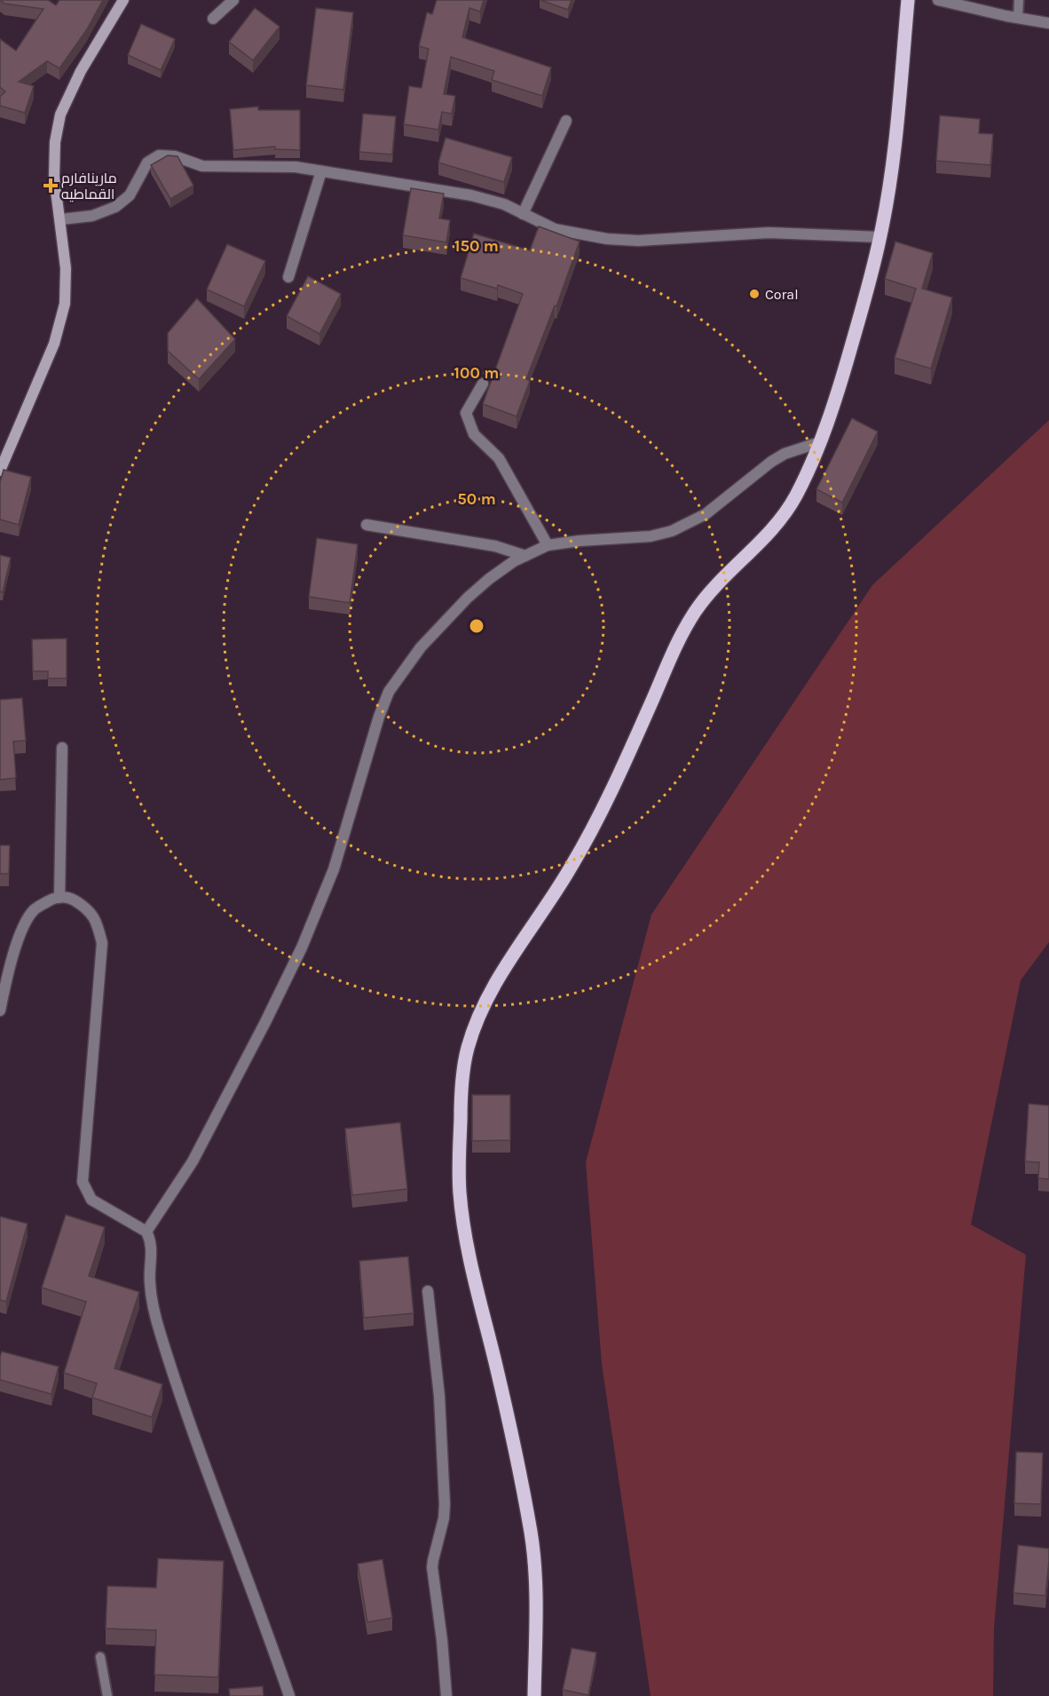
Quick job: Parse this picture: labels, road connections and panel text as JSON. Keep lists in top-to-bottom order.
{
  "places": {
    "health": ["مارينافارم القماطيه"],
    "other": ["Coral"]
  },
  "rings": ["150 m", "100 m", "50 m"]
}
